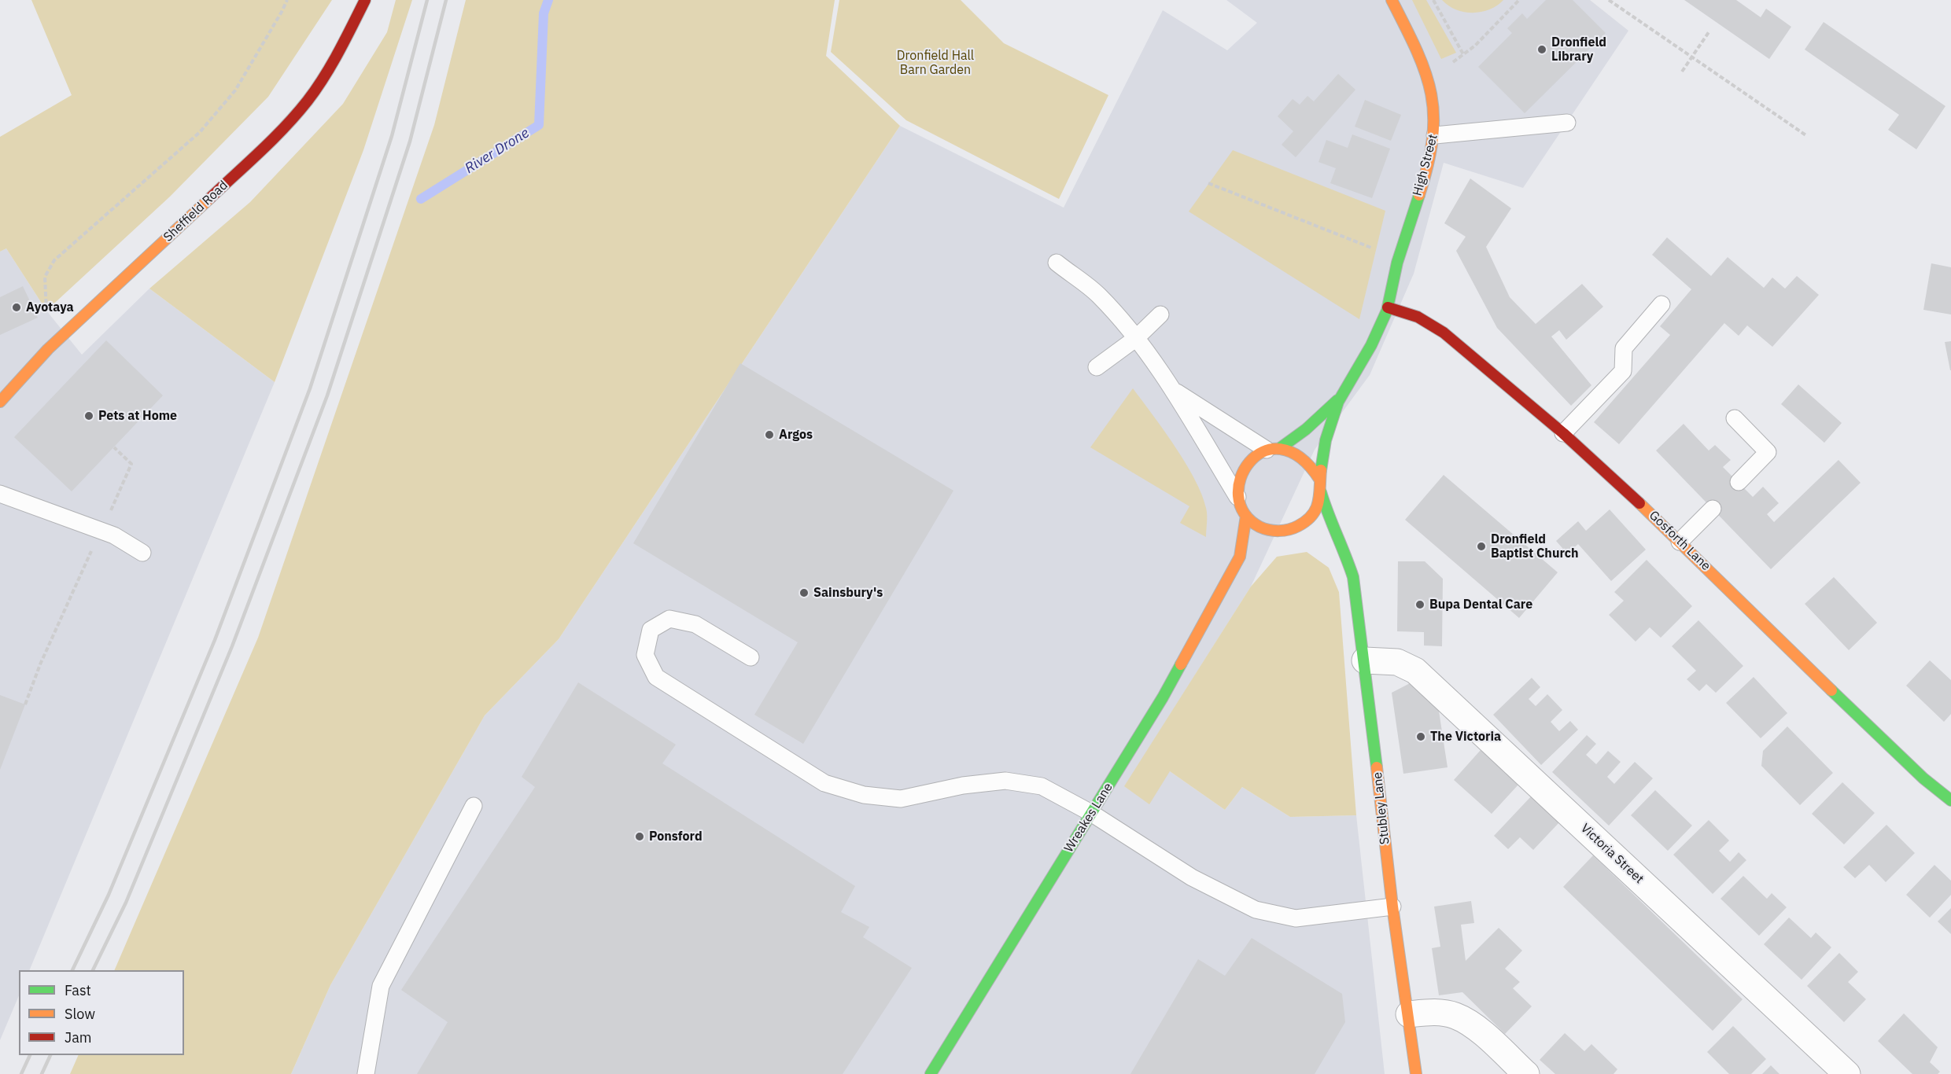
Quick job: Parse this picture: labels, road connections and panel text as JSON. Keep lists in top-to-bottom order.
{
  "streets": {
    "street": [
      "High Street",
      "Sheffield Road",
      "Gosforth Lane",
      "Stubley Lane",
      "Wreakes Lane",
      "Victoria Street"
    ]
  },
  "crossings": [
    ["High Street", "Gosforth Lane"],
    ["Stubley Lane", "Wreakes Lane"],
    ["Stubley Lane", "Victoria Street"]
  ],
  "water": ["River Drone"],
  "parks": ["Dronfield Hall Barn Garden"],
  "places": [
    "Dronfield Library",
    "Ayotaya",
    "Pets at Home",
    "Argos",
    "Dronfield Baptist Church",
    "Sainsbury's",
    "Bupa Dental Care",
    "The Victoria",
    "Ponsford"
  ],
  "legend": ["Fast", "Slow", "Jam"]
}
